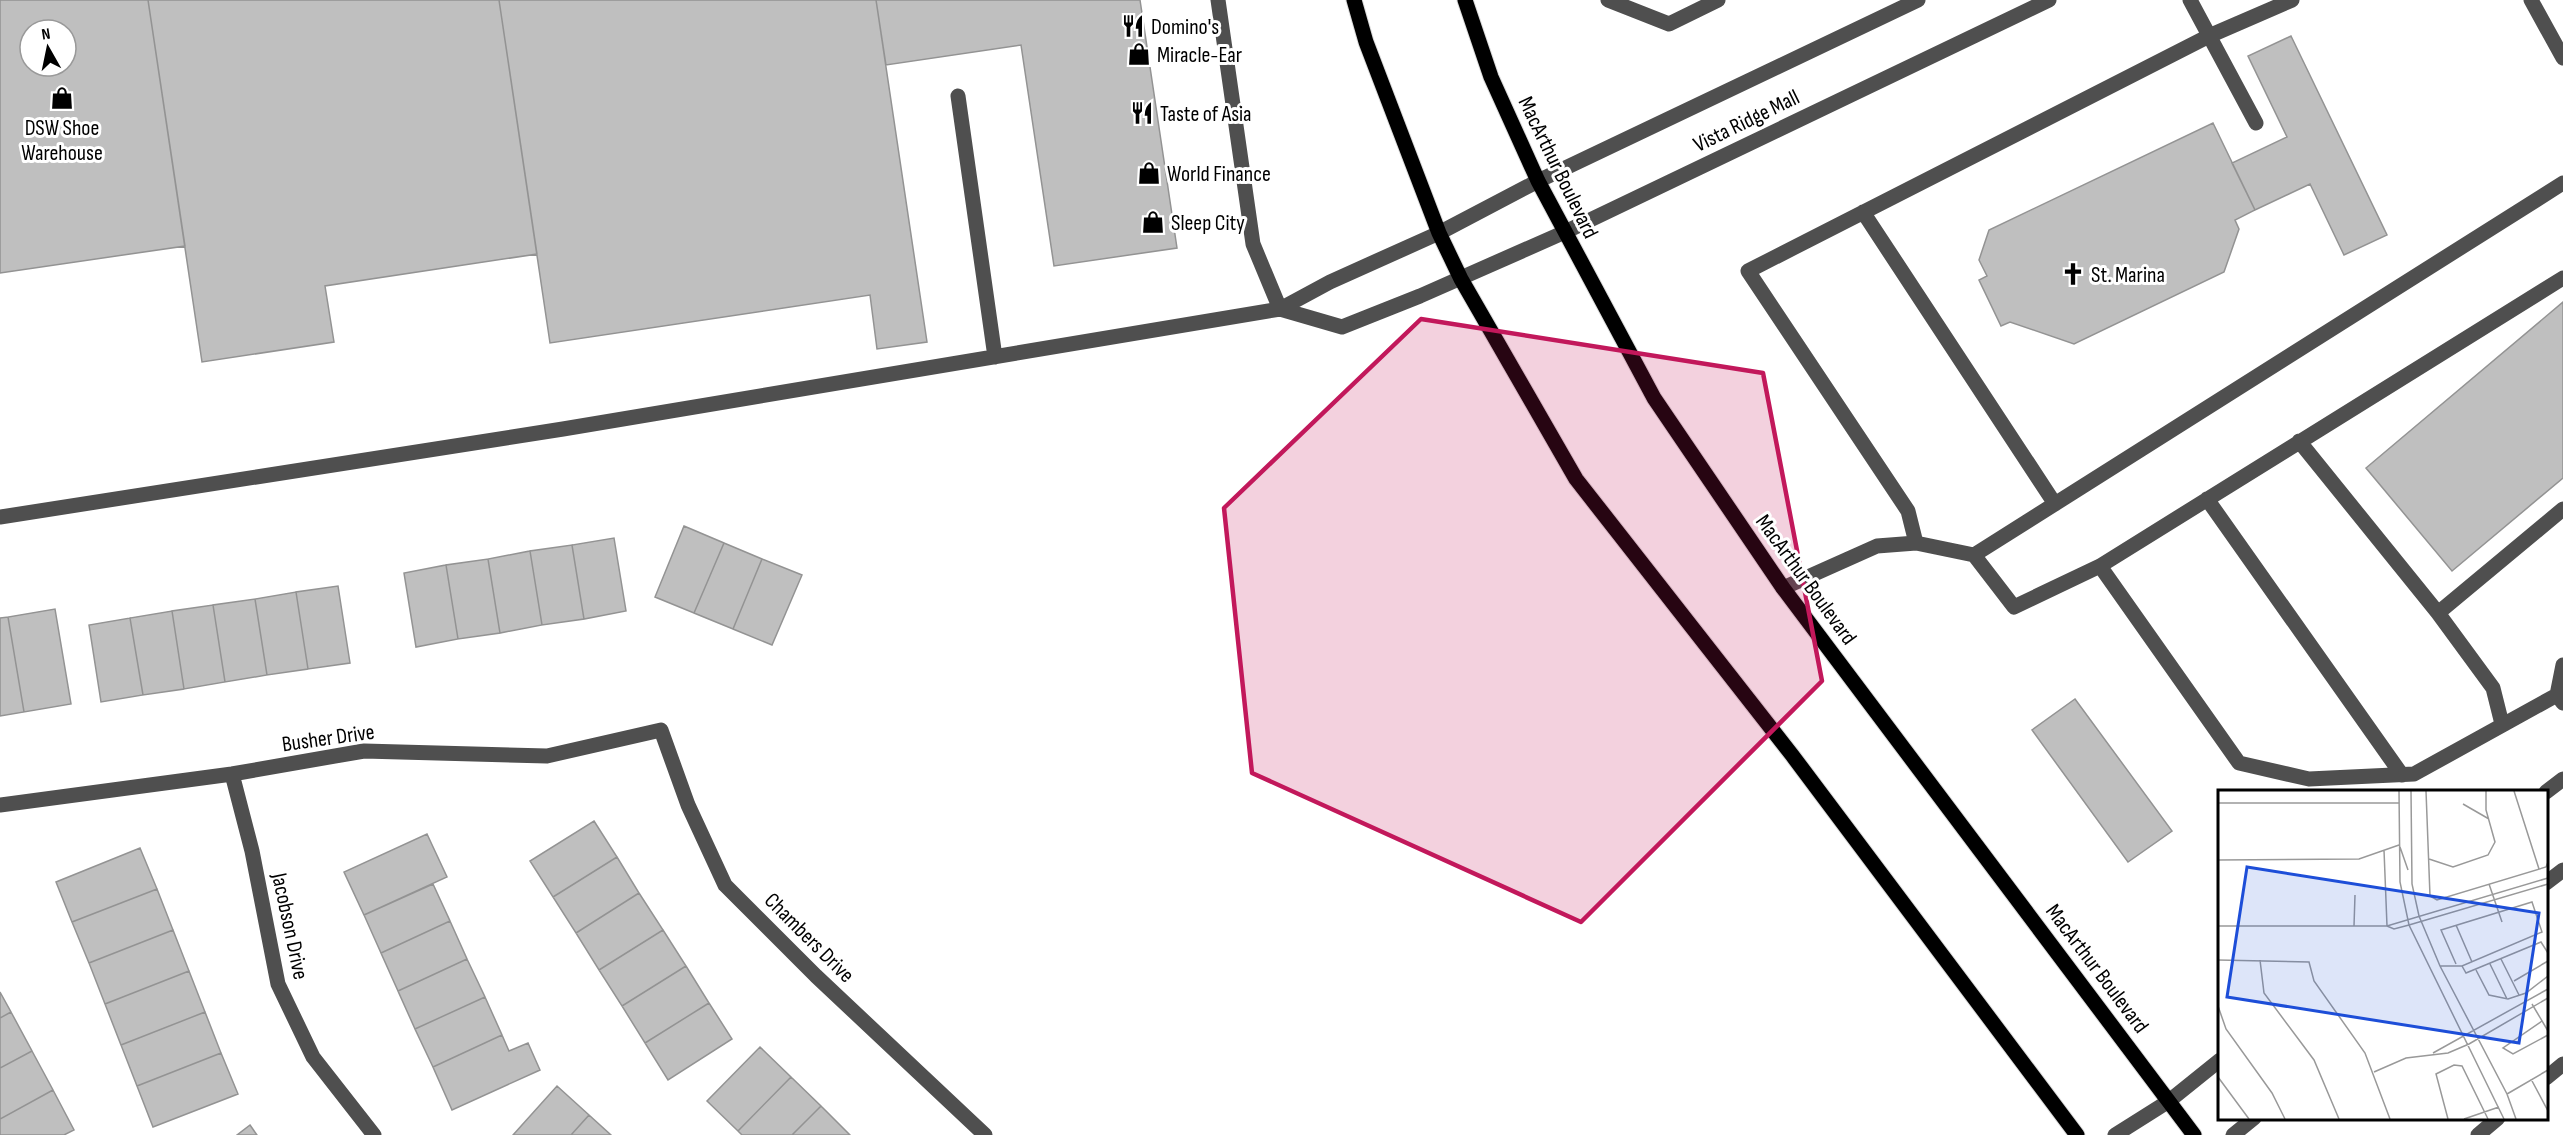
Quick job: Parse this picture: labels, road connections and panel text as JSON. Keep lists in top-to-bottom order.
{
  "streets": {
    "main road": ["MacArthur Boulevard"],
    "street": [
      "Vista Ridge Mall",
      "Busher Drive",
      "Jacobson Drive",
      "Chambers Drive"
    ]
  },
  "crossings": [
    ["Vista Ridge Mall", "MacArthur Boulevard"],
    ["Busher Drive", "Jacobson Drive"],
    ["Busher Drive", "Chambers Drive"]
  ],
  "places": {
    "restaurant": ["Domino's", "Taste of Asia"],
    "shop": [
      "Miracle-Ear",
      "DSW Shoe Warehouse",
      "World Finance",
      "Sleep City"
    ],
    "church": ["St. Marina"]
  },
  "north": "top"
}
